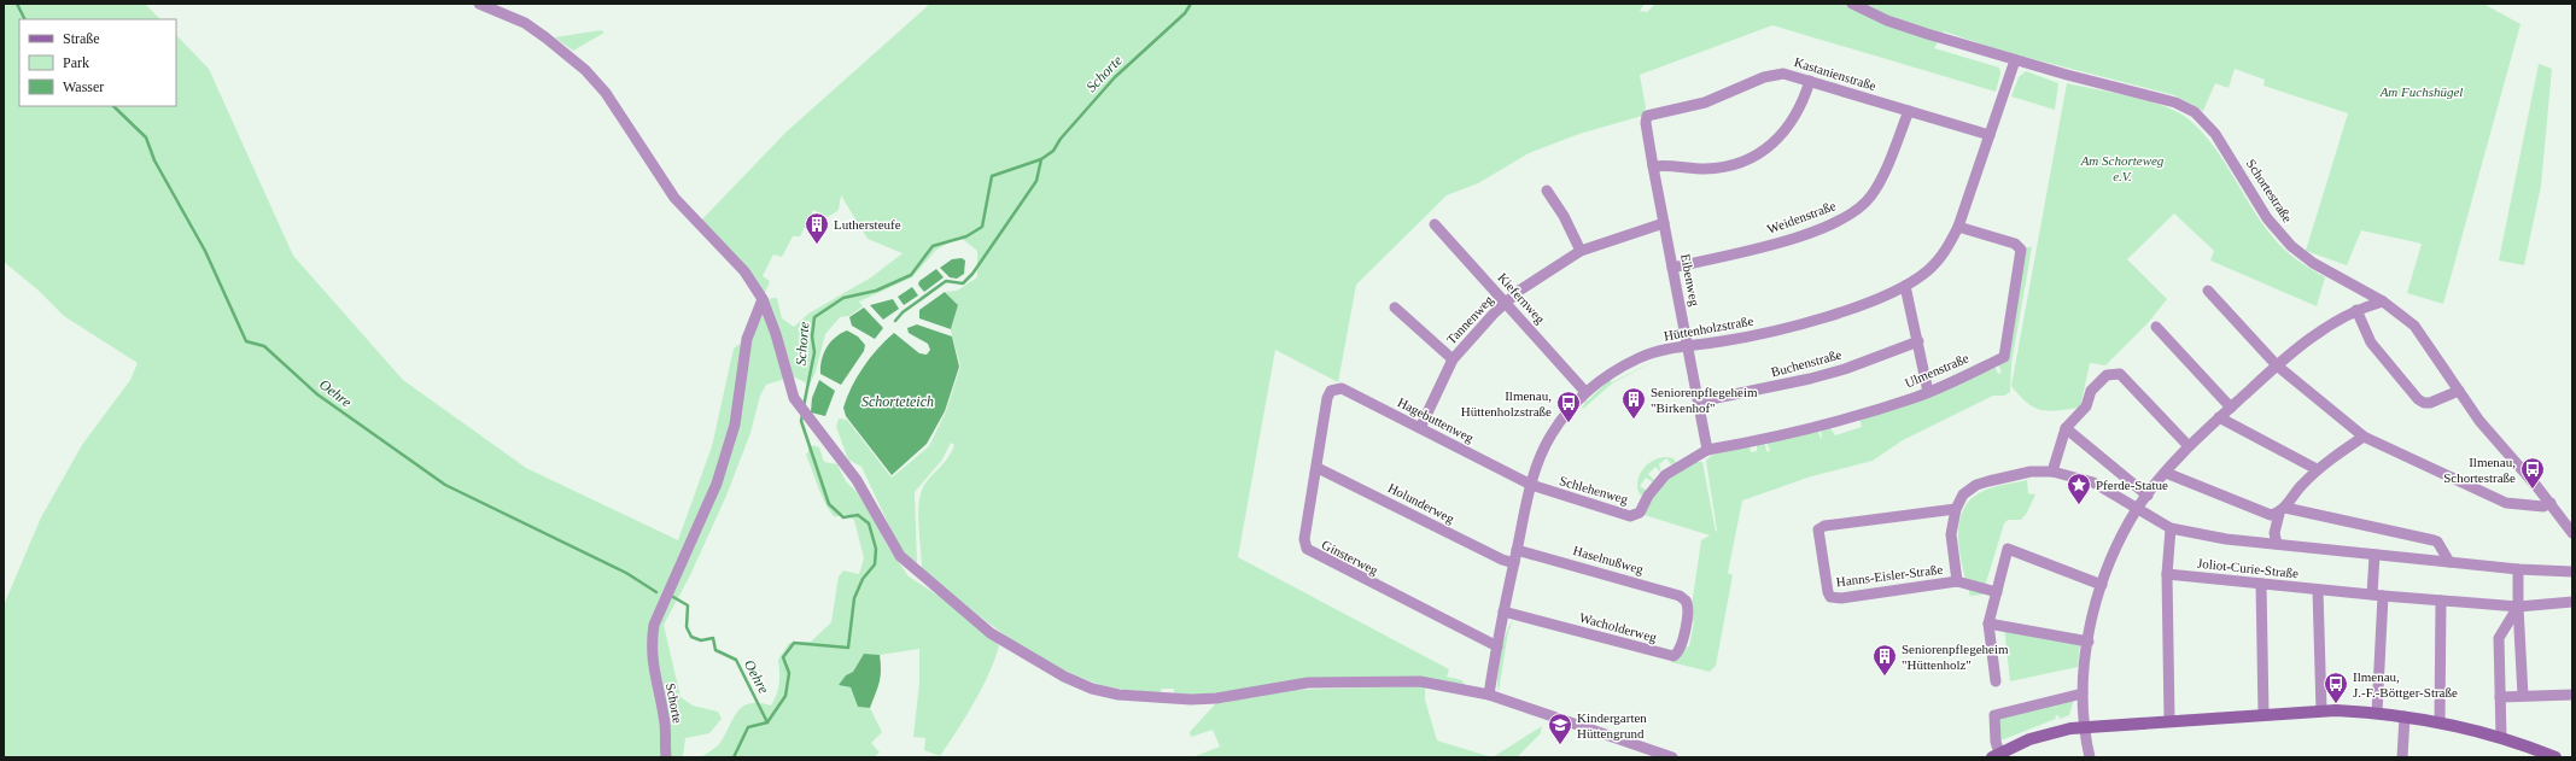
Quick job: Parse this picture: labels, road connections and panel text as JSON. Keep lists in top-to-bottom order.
{
  "streets": {
    "street": [
      "Kastanienstraße",
      "Schortestraße",
      "Weidenstraße",
      "Eibenweg",
      "Kiefernweg",
      "Tannenweg",
      "Hüttenholzstraße",
      "Buchenstraße",
      "Ulmenstraße",
      "Hagebuttenweg",
      "Schlehenweg",
      "Holunderweg",
      "Ginsterweg",
      "Haselnußweg",
      "Joliot-Curie-Straße",
      "Hanns-Eisler-Straße",
      "Wacholderweg",
      "Schorte"
    ]
  },
  "crossings": [
    ["Kastanienstraße", "Weidenstraße"],
    ["Kastanienstraße", "Eibenweg"],
    ["Kastanienstraße", "Hüttenholzstraße"],
    ["Schortestraße", "Hüttenholzstraße"],
    ["Weidenstraße", "Eibenweg"],
    ["Eibenweg", "Tannenweg"],
    ["Eibenweg", "Hüttenholzstraße"],
    ["Eibenweg", "Buchenstraße"],
    ["Eibenweg", "Ulmenstraße"],
    ["Eibenweg", "Schlehenweg"],
    ["Kiefernweg", "Tannenweg"],
    ["Kiefernweg", "Hüttenholzstraße"],
    ["Tannenweg", "Hagebuttenweg"],
    ["Hüttenholzstraße", "Ulmenstraße"],
    ["Hüttenholzstraße", "Hagebuttenweg"],
    ["Hüttenholzstraße", "Schlehenweg"],
    ["Hüttenholzstraße", "Holunderweg"],
    ["Hüttenholzstraße", "Ginsterweg"],
    ["Hüttenholzstraße", "Haselnußweg"],
    ["Hüttenholzstraße", "Wacholderweg"],
    ["Ulmenstraße", "Schlehenweg"],
    ["Hagebuttenweg", "Schlehenweg"],
    ["Hagebuttenweg", "Ginsterweg"],
    ["Holunderweg", "Ginsterweg"],
    ["Haselnußweg", "Wacholderweg"],
    ["Joliot-Curie-Straße", "Hanns-Eisler-Straße"]
  ],
  "water": ["Schorte", "Oehre", "Schorteteich"],
  "parks": ["Am Fuchshügel", "Am Schorteweg e.V."],
  "places": {
    "building": ["Luthersteufe", "Seniorenpflegeheim \"Birkenhof\"", "Seniorenpflegeheim \"Hüttenholz\""],
    "bus stop": ["Ilmenau, Hüttenholzstraße", "Ilmenau, Schortestraße", "Ilmenau, J.-F.-Böttger-Straße"],
    "place": ["Pferde-Statue"],
    "school or university": ["Kindergarten Hüttengrund"]
  },
  "legend": ["Straße", "Park", "Wasser"]
}
